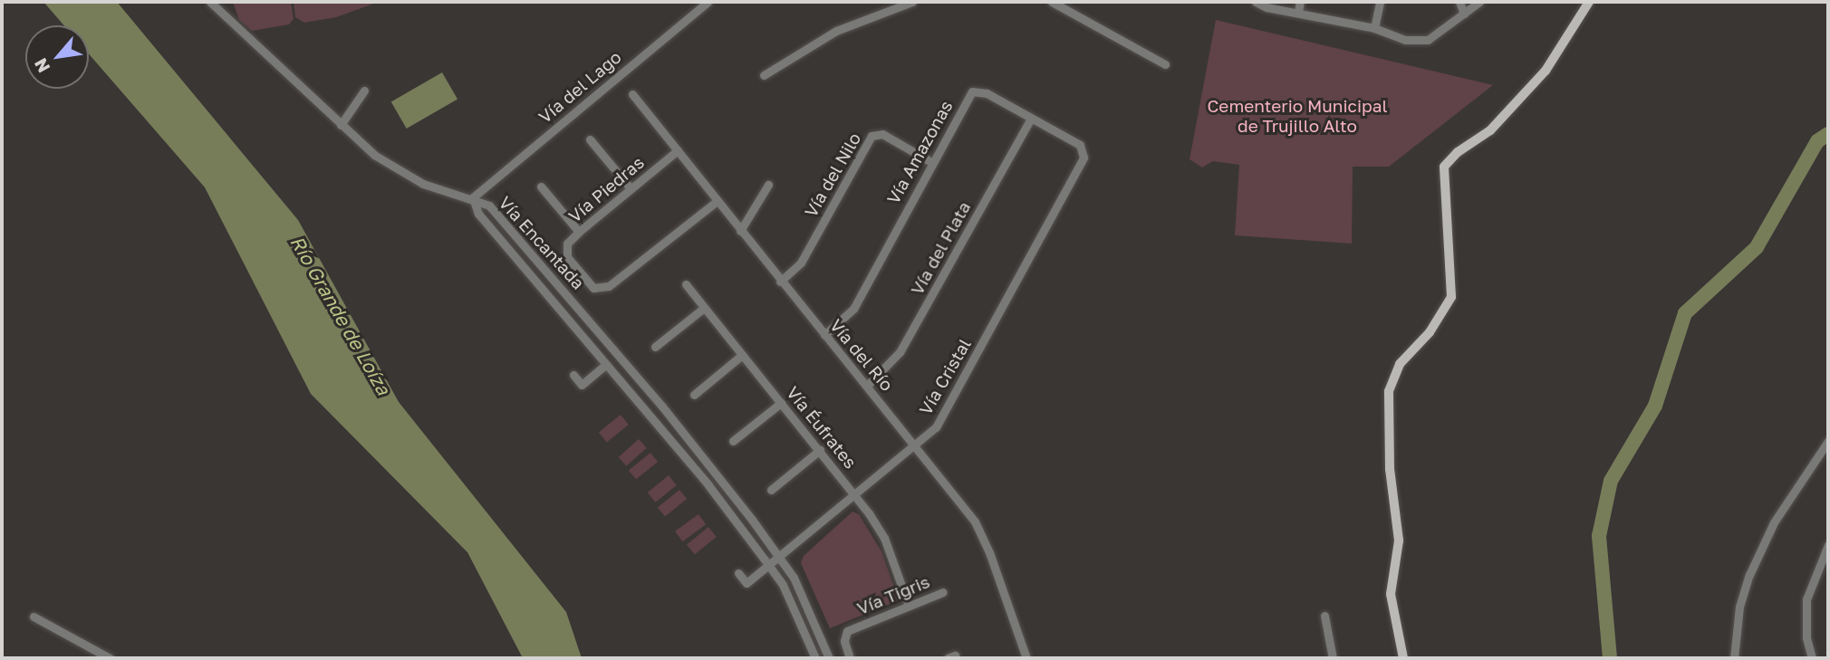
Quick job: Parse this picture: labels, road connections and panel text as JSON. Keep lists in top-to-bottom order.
{
  "streets": {
    "street": [
      "Vía del Lago",
      "Vía Amazonas",
      "Vía del Nilo",
      "Vía Piedras",
      "Vía Encantada",
      "Vía del Plata",
      "Vía del Río",
      "Vía Cristal",
      "Vía Éufrates",
      "Vía Tigris"
    ]
  },
  "crossings": [
    ["Vía del Lago", "Vía Encantada"],
    ["Vía Amazonas", "Vía del Nilo"],
    ["Vía Amazonas", "Vía del Plata"],
    ["Vía Amazonas", "Vía del Río"],
    ["Vía Amazonas", "Vía Cristal"],
    ["Vía del Nilo", "Vía del Río"],
    ["Vía Piedras", "Vía del Río"],
    ["Vía Encantada", "Vía Cristal"],
    ["Vía del Plata", "Vía del Río"],
    ["Vía del Río", "Vía Cristal"],
    ["Vía Cristal", "Vía Éufrates"],
    ["Vía Éufrates", "Vía Tigris"]
  ],
  "water": ["Río Grande de Loíza"],
  "parks": ["Cementerio Municipal de Trujillo Alto"],
  "north": "bottom left"
}
